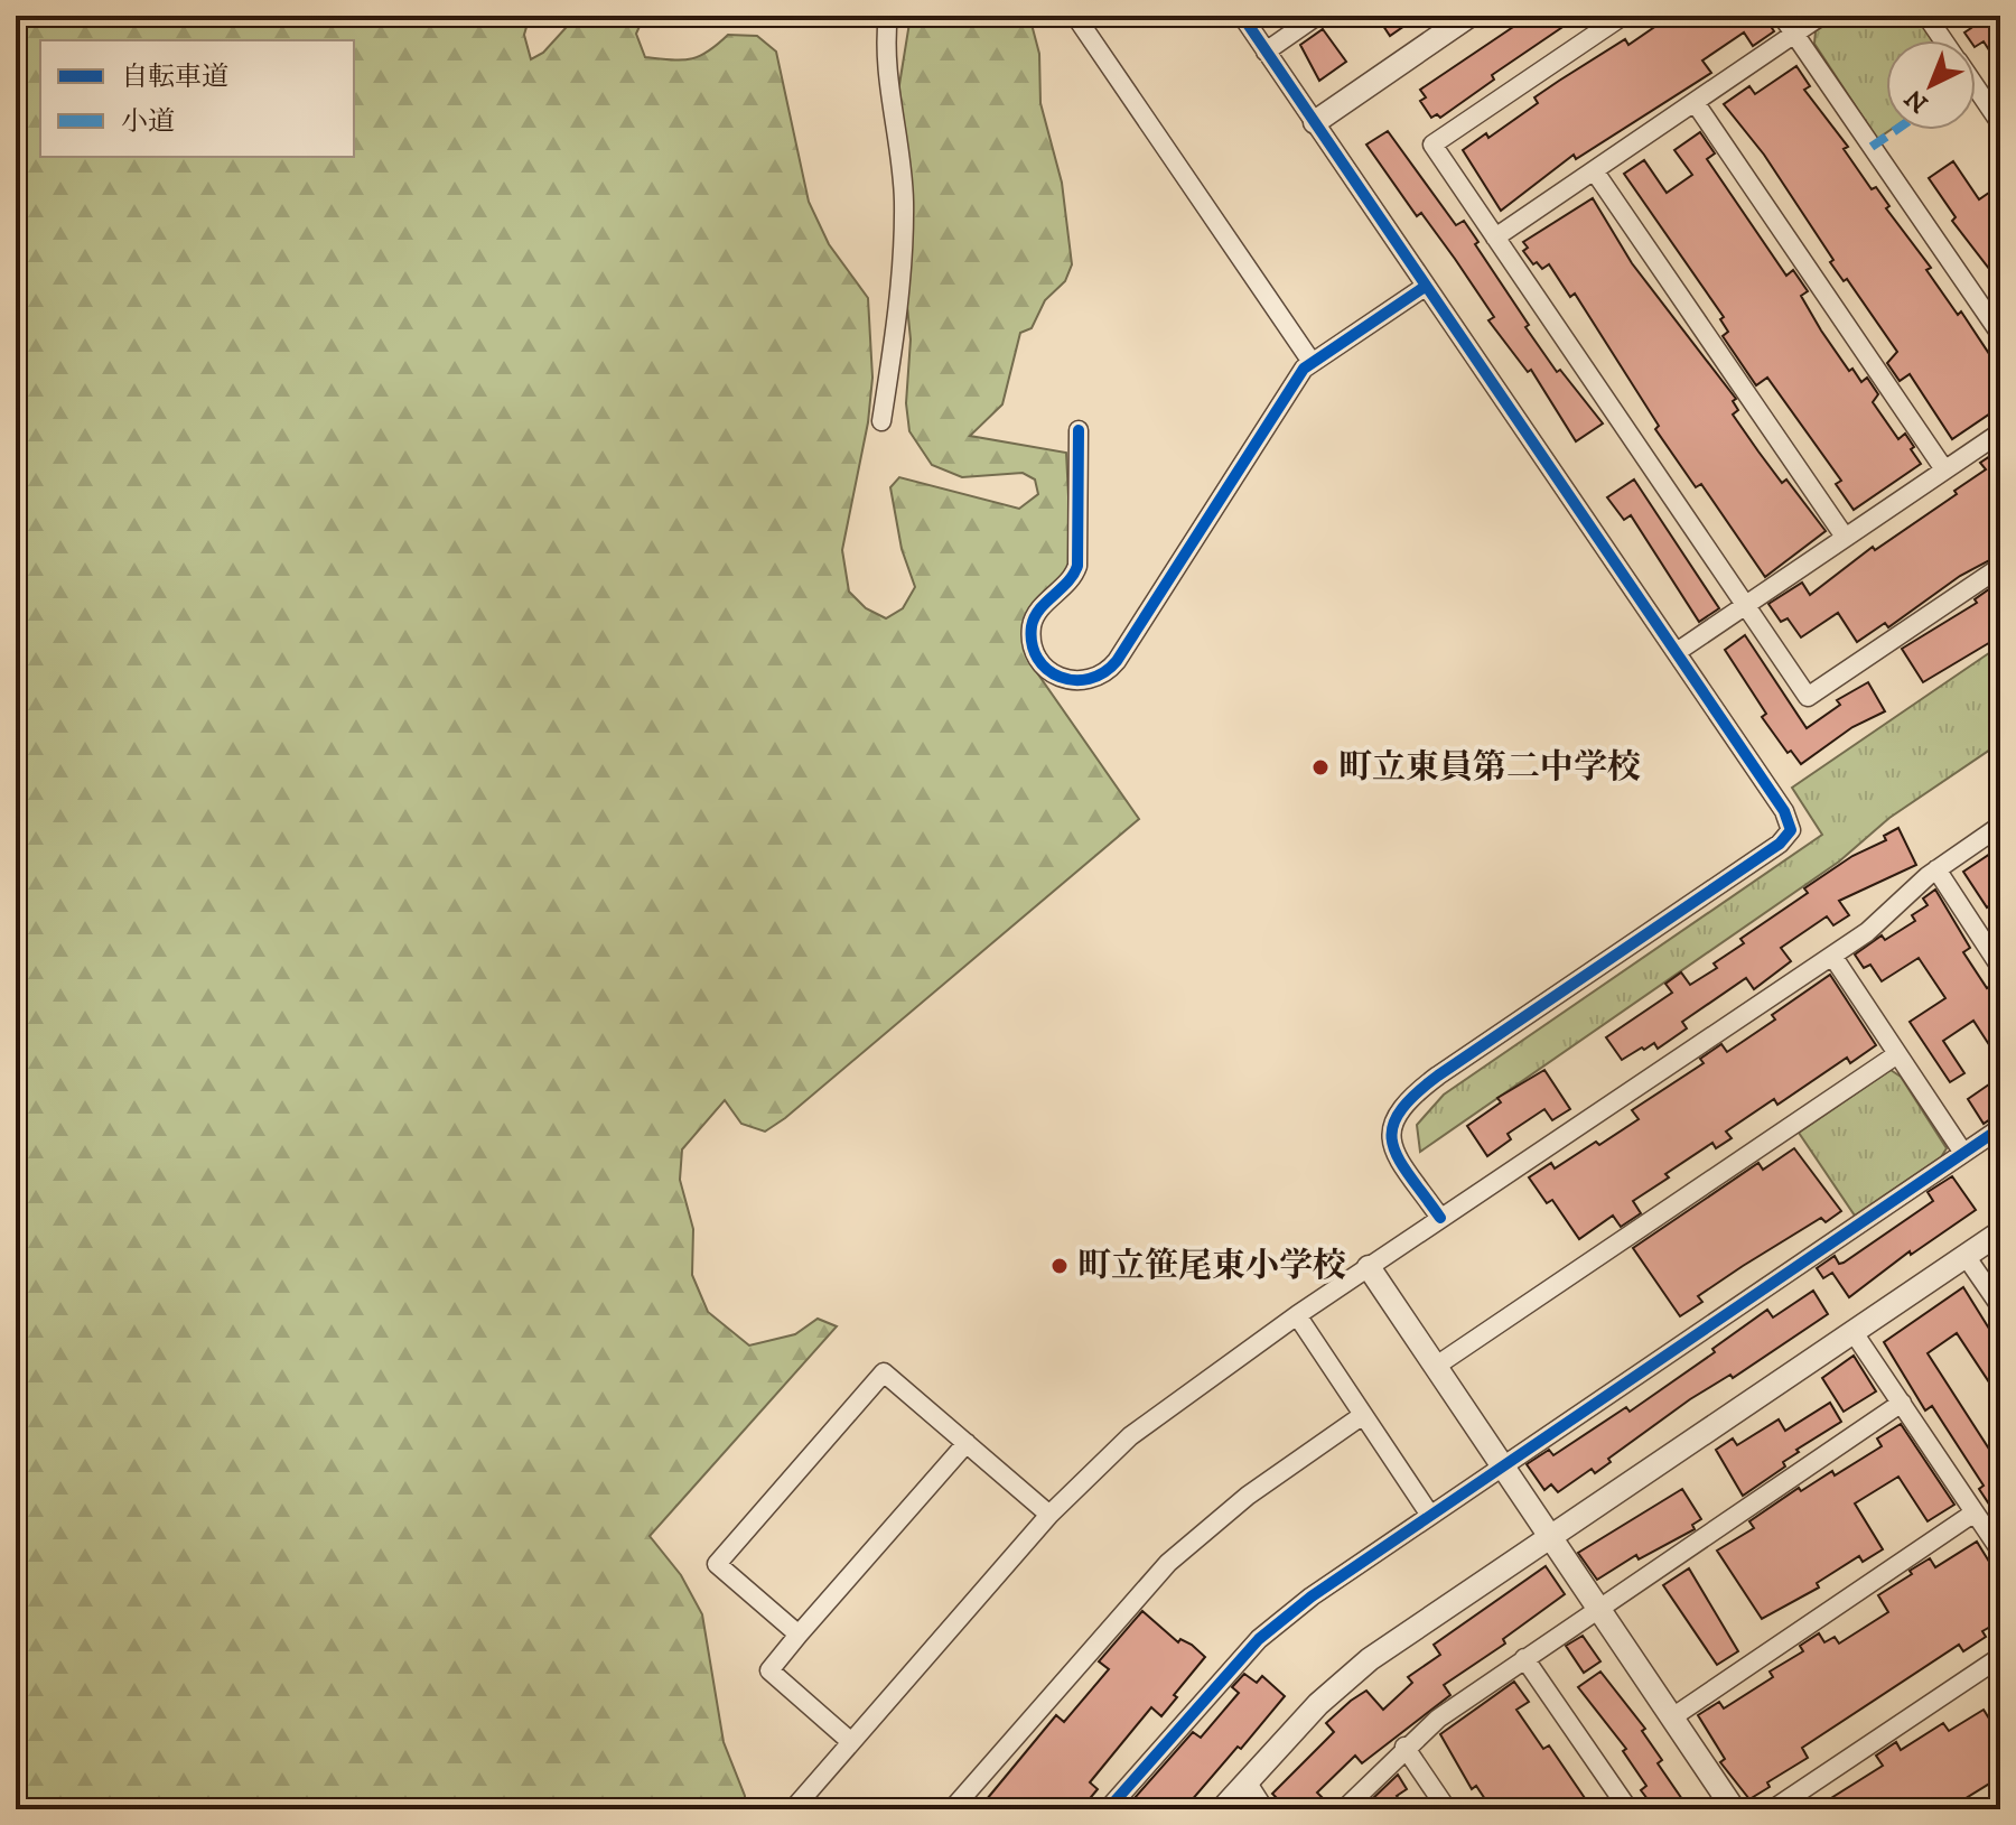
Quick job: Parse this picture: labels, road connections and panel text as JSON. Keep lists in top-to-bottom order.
{
  "places": ["町立東員第二中学校", "町立笹尾東小学校"],
  "legend": ["自転車道", "小道"],
  "north": "bottom left"
}
